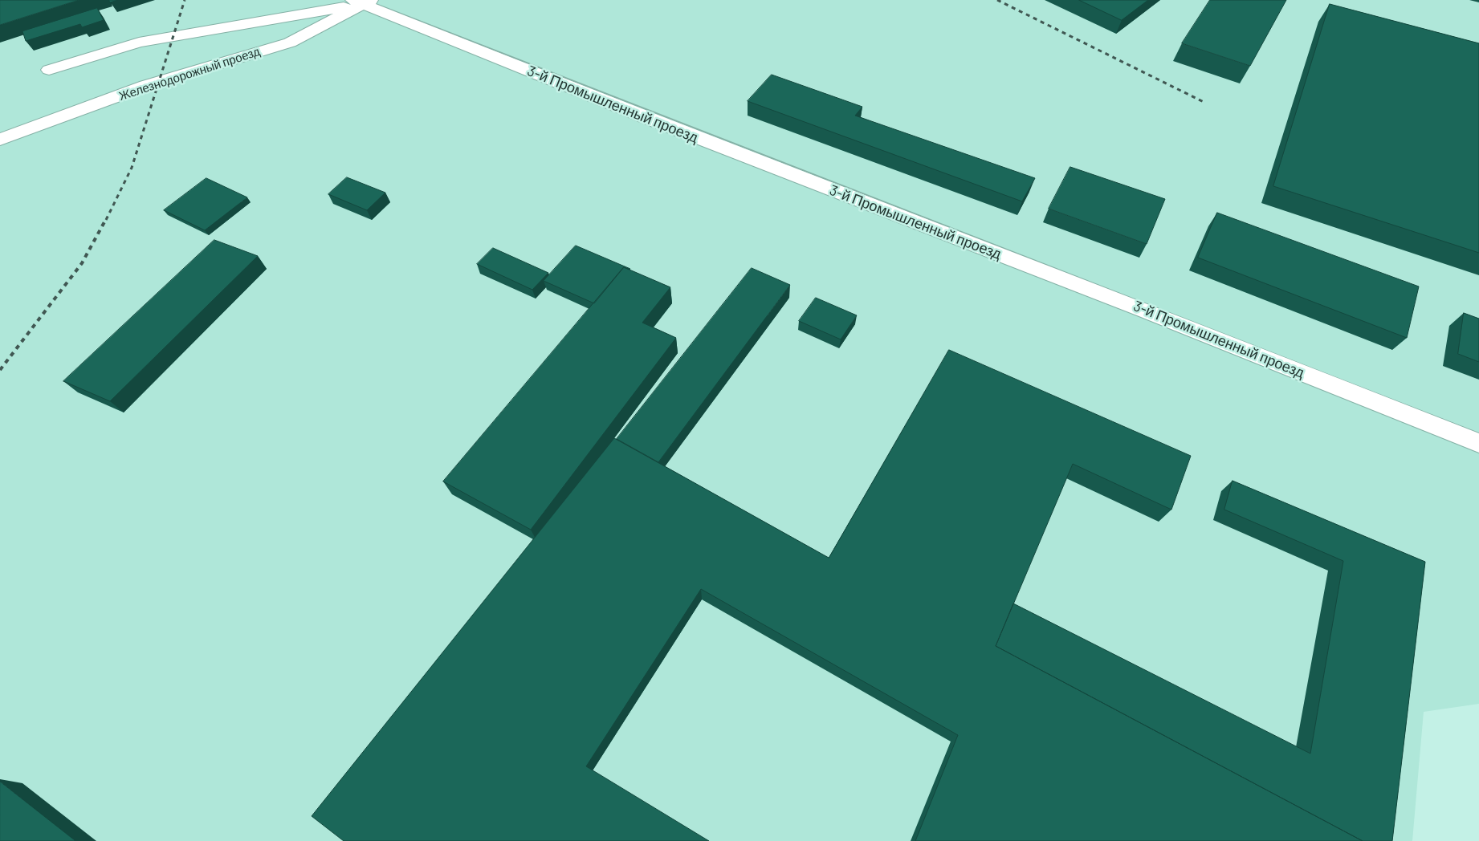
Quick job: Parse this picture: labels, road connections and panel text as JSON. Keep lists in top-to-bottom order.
{
  "streets": {
    "street": ["Железнодорожный проезд", "3-й Промышленный проезд"]
  },
  "crossings": [
    ["Железнодорожный проезд", "3-й Промышленный проезд"]
  ]
}
